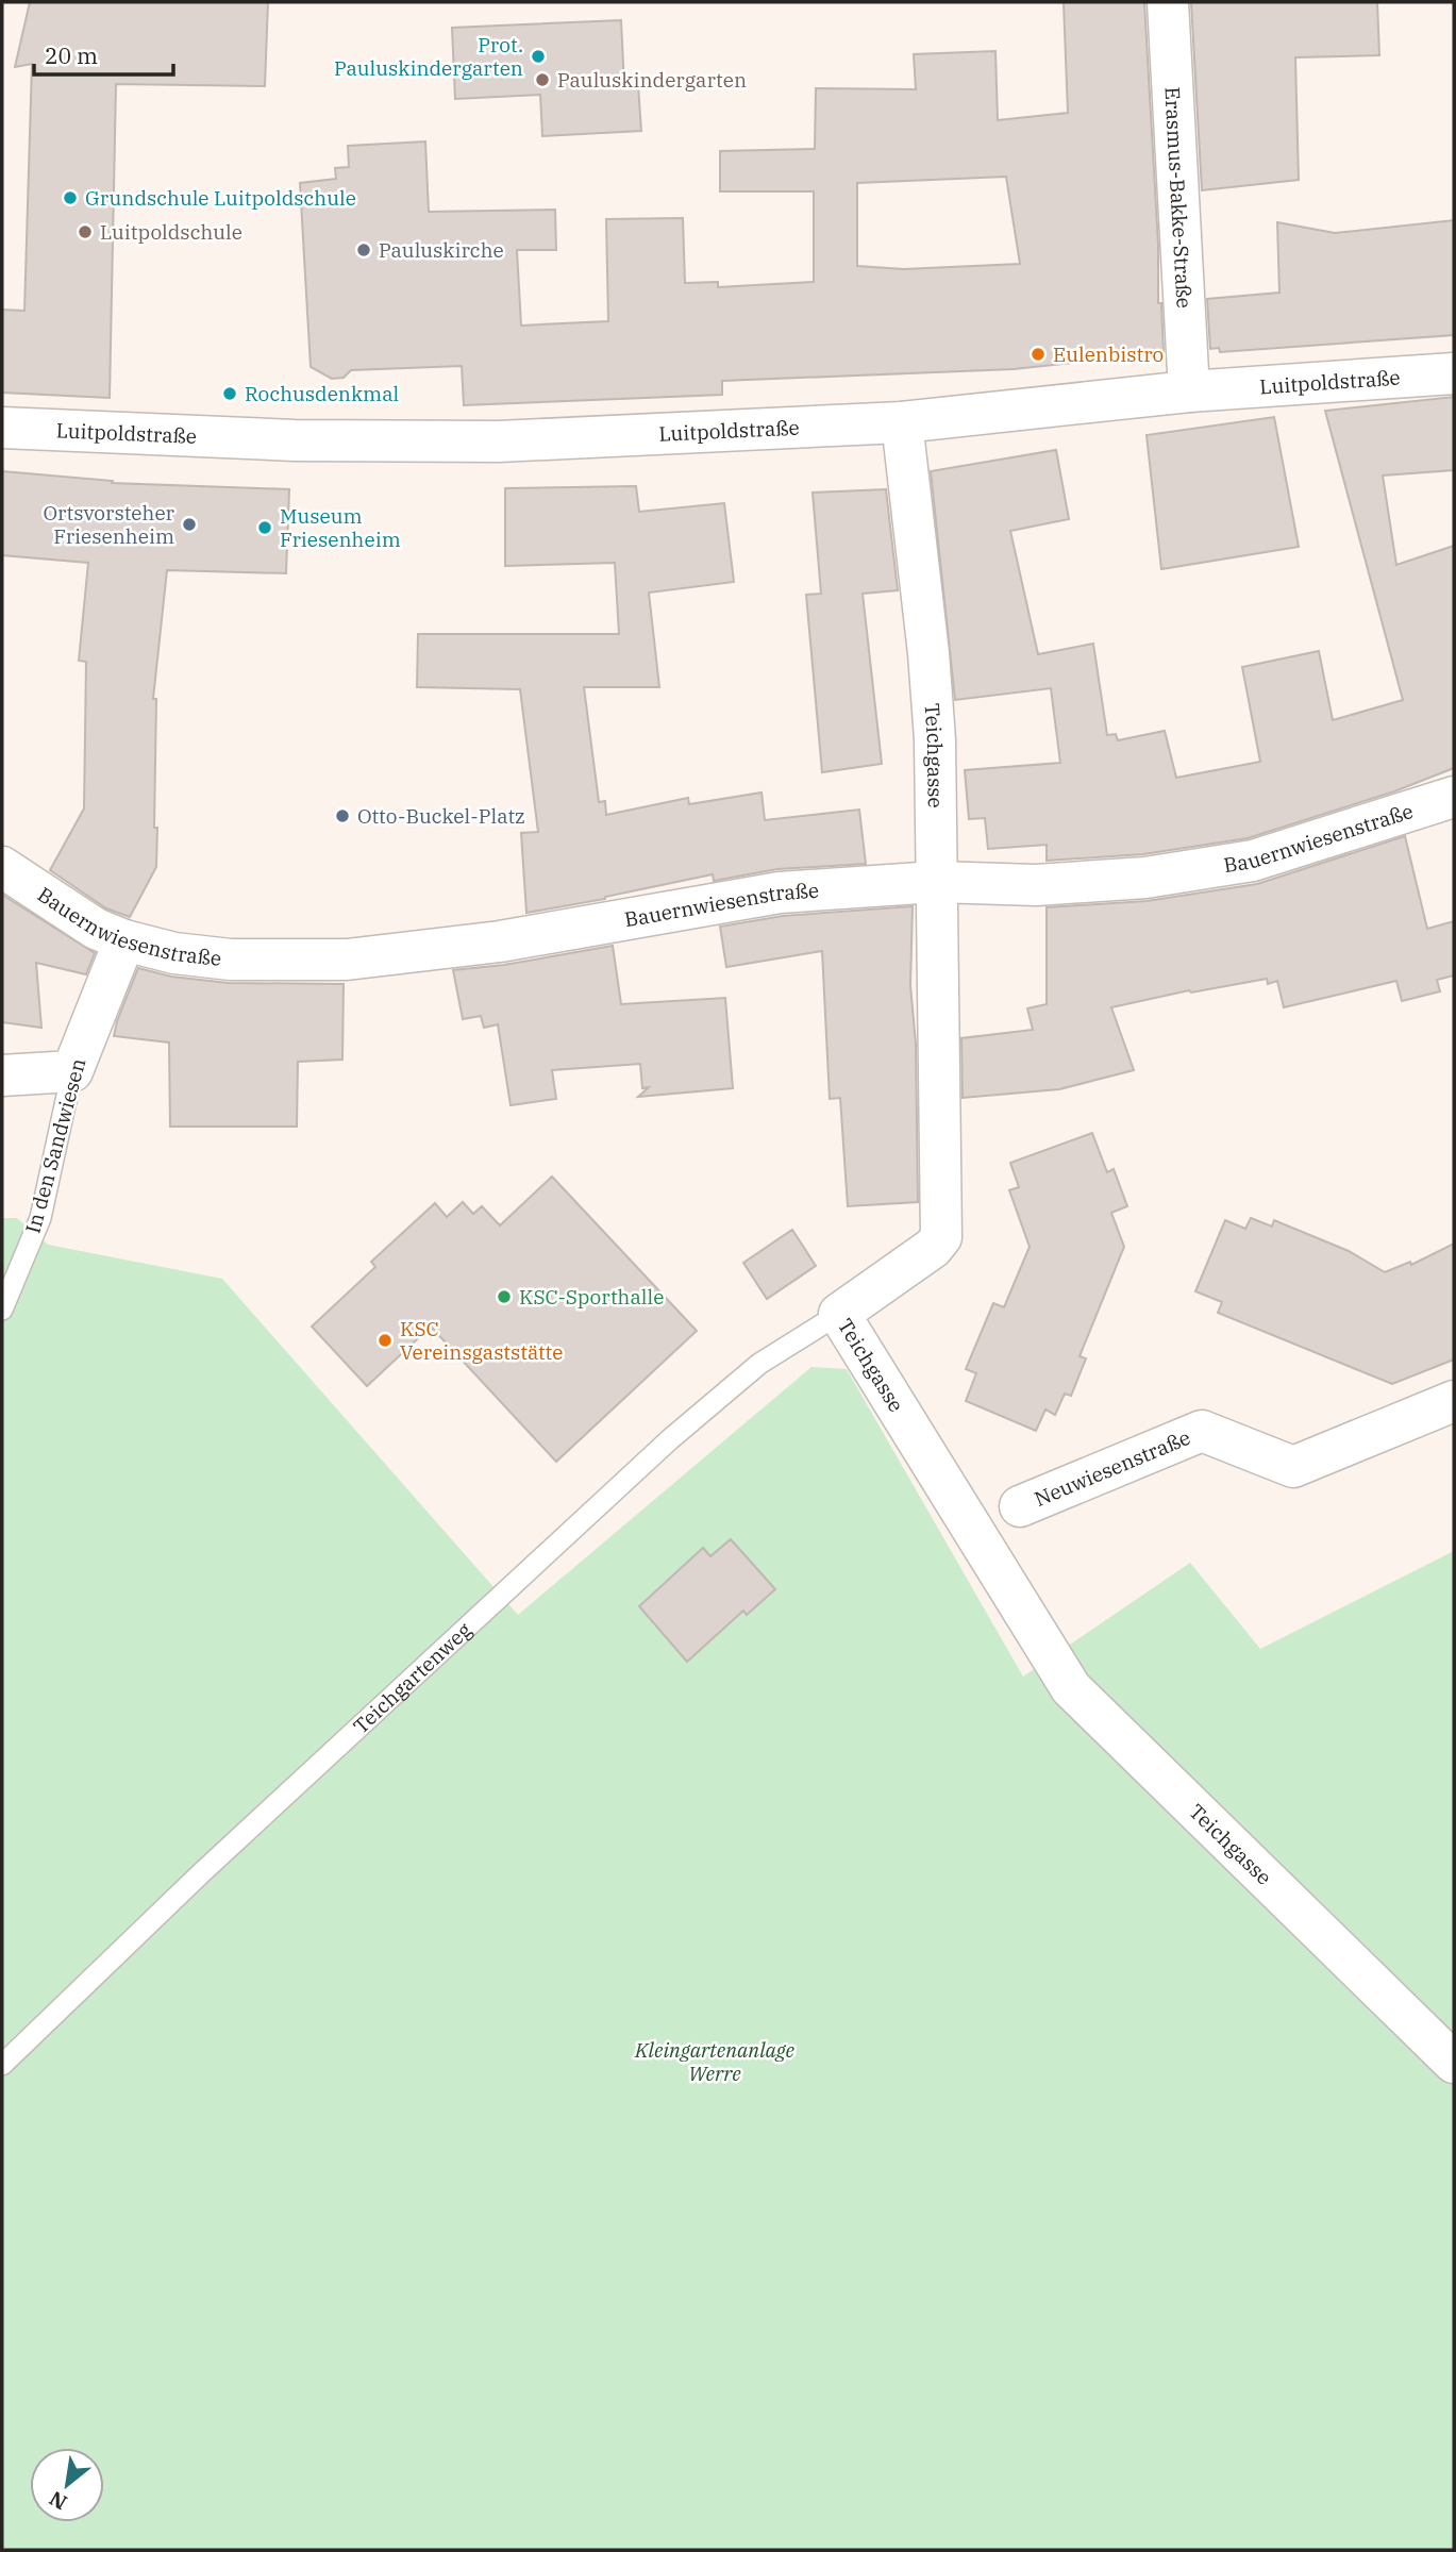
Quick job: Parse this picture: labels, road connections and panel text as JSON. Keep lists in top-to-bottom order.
{
  "streets": {
    "street": [
      "Erasmus-Bakke-Straße",
      "Luitpoldstraße",
      "Teichgasse",
      "Bauernwiesenstraße",
      "In den Sandwiesen",
      "Neuwiesenstraße"
    ],
    "lane": ["Teichgartenweg"]
  },
  "crossings": [
    ["Erasmus-Bakke-Straße", "Luitpoldstraße"],
    ["Luitpoldstraße", "Teichgasse"],
    ["Teichgasse", "Bauernwiesenstraße"],
    ["Teichgasse", "Teichgartenweg"],
    ["Bauernwiesenstraße", "In den Sandwiesen"]
  ],
  "parks": ["Kleingartenanlage Werre"],
  "places": [
    "Prot. Pauluskindergarten",
    "Pauluskindergarten",
    "Grundschule Luitpoldschule",
    "Luitpoldschule",
    "Pauluskirche",
    "Eulenbistro",
    "Rochusdenkmal",
    "Ortsvorsteher Friesenheim",
    "Museum Friesenheim",
    "Otto-Buckel-Platz",
    "KSC-Sporthalle",
    "KSC Vereinsgaststätte"
  ],
  "scale_bar": "20 m",
  "north": "bottom left"
}
